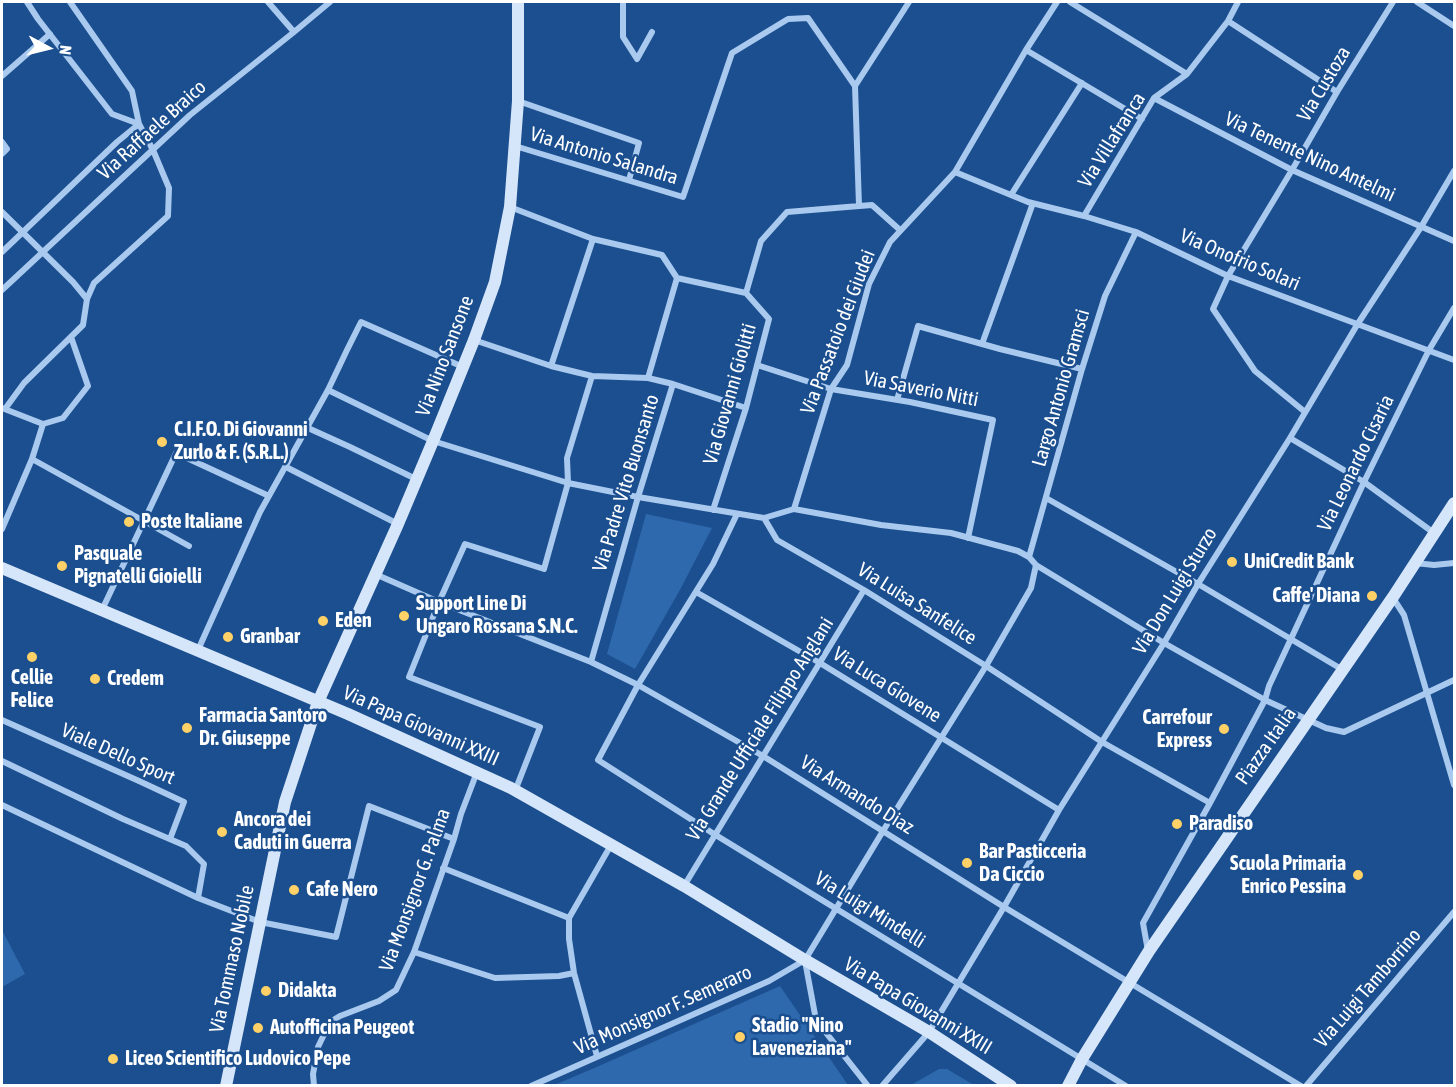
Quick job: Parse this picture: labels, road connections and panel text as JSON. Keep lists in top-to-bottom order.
{
  "streets": {
    "street": [
      "Via Custoza",
      "Via Raffaele Braico",
      "Via Villafranca",
      "Via Antonio Salandra",
      "Via Tenente Nino Antelmi",
      "Via Onofrio Solari",
      "Via Passatoio dei Giudei",
      "Via Nino Sansone",
      "Largo Antonio Gramsci",
      "Via Saverio Nitti",
      "Via Giovanni Giolitti",
      "Via Leonardo Cisaria",
      "Via Padre Vito Buonsanto",
      "Via Don Luigi Sturzo",
      "Via Luisa Sanfelice",
      "Via Luca Giovene",
      "Via Papa Giovanni XXIII",
      "Via Grande Ufficiale Filippo Anglani",
      "Piazza Italia",
      "Viale Dello Sport",
      "Via Armando Diaz",
      "Via Monsignor G. Palma",
      "Via Luigi Mindelli",
      "Via Tommaso Nobile",
      "Via Luigi Tamborrino",
      "Via Monsignor F. Semeraro"
    ]
  },
  "crossings": [
    ["Via Custoza", "Via Tenente Nino Antelmi"],
    ["Via Custoza", "Via Onofrio Solari"],
    ["Via Custoza", "Via Don Luigi Sturzo"],
    ["Via Villafranca", "Via Tenente Nino Antelmi"],
    ["Via Villafranca", "Via Onofrio Solari"],
    ["Via Antonio Salandra", "Via Nino Sansone"],
    ["Via Tenente Nino Antelmi", "Via Don Luigi Sturzo"],
    ["Via Onofrio Solari", "Via Passatoio dei Giudei"],
    ["Via Onofrio Solari", "Largo Antonio Gramsci"],
    ["Via Onofrio Solari", "Via Leonardo Cisaria"],
    ["Via Onofrio Solari", "Via Don Luigi Sturzo"],
    ["Via Passatoio dei Giudei", "Via Saverio Nitti"],
    ["Via Passatoio dei Giudei", "Via Giovanni Giolitti"],
    ["Via Nino Sansone", "Via Papa Giovanni XXIII"],
    ["Via Nino Sansone", "Via Armando Diaz"],
    ["Via Nino Sansone", "Via Tommaso Nobile"],
    ["Via Saverio Nitti", "Via Giovanni Giolitti"],
    ["Via Leonardo Cisaria", "Piazza Italia"],
    ["Via Padre Vito Buonsanto", "Via Armando Diaz"],
    ["Via Don Luigi Sturzo", "Via Luisa Sanfelice"],
    ["Via Don Luigi Sturzo", "Via Luca Giovene"],
    ["Via Don Luigi Sturzo", "Via Papa Giovanni XXIII"],
    ["Via Don Luigi Sturzo", "Via Armando Diaz"],
    ["Via Don Luigi Sturzo", "Via Luigi Mindelli"],
    ["Via Luisa Sanfelice", "Via Grande Ufficiale Filippo Anglani"],
    ["Via Luisa Sanfelice", "Piazza Italia"],
    ["Via Luca Giovene", "Via Grande Ufficiale Filippo Anglani"],
    ["Via Papa Giovanni XXIII", "Via Grande Ufficiale Filippo Anglani"],
    ["Via Papa Giovanni XXIII", "Via Monsignor G. Palma"],
    ["Via Papa Giovanni XXIII", "Via Tommaso Nobile"],
    ["Via Papa Giovanni XXIII", "Via Monsignor F. Semeraro"],
    ["Via Grande Ufficiale Filippo Anglani", "Via Armando Diaz"],
    ["Via Grande Ufficiale Filippo Anglani", "Via Luigi Mindelli"],
    ["Piazza Italia", "Via Armando Diaz"],
    ["Piazza Italia", "Via Luigi Mindelli"],
    ["Via Armando Diaz", "Via Luigi Mindelli"]
  ],
  "places": [
    "C.I.F.O. Di Giovanni Zurlo & F. (S.R.L.)",
    "Poste Italiane",
    "UniCredit Bank",
    "Pasquale Pignatelli Gioielli",
    "Caffe' Diana",
    "Support Line Di Ungaro Rossana S.N.C.",
    "Eden",
    "Granbar",
    "Cellie Felice",
    "Credem",
    "Farmacia Santoro Dr. Giuseppe",
    "Carrefour Express",
    "Paradiso",
    "Ancora dei Caduti in Guerra",
    "Bar Pasticceria Da Ciccio",
    "Scuola Primaria Enrico Pessina",
    "Cafe Nero",
    "Didakta",
    "Autofficina Peugeot",
    "Stadio \"Nino Laveneziana\"",
    "Liceo Scientifico Ludovico Pepe"
  ],
  "north": "right"
}
